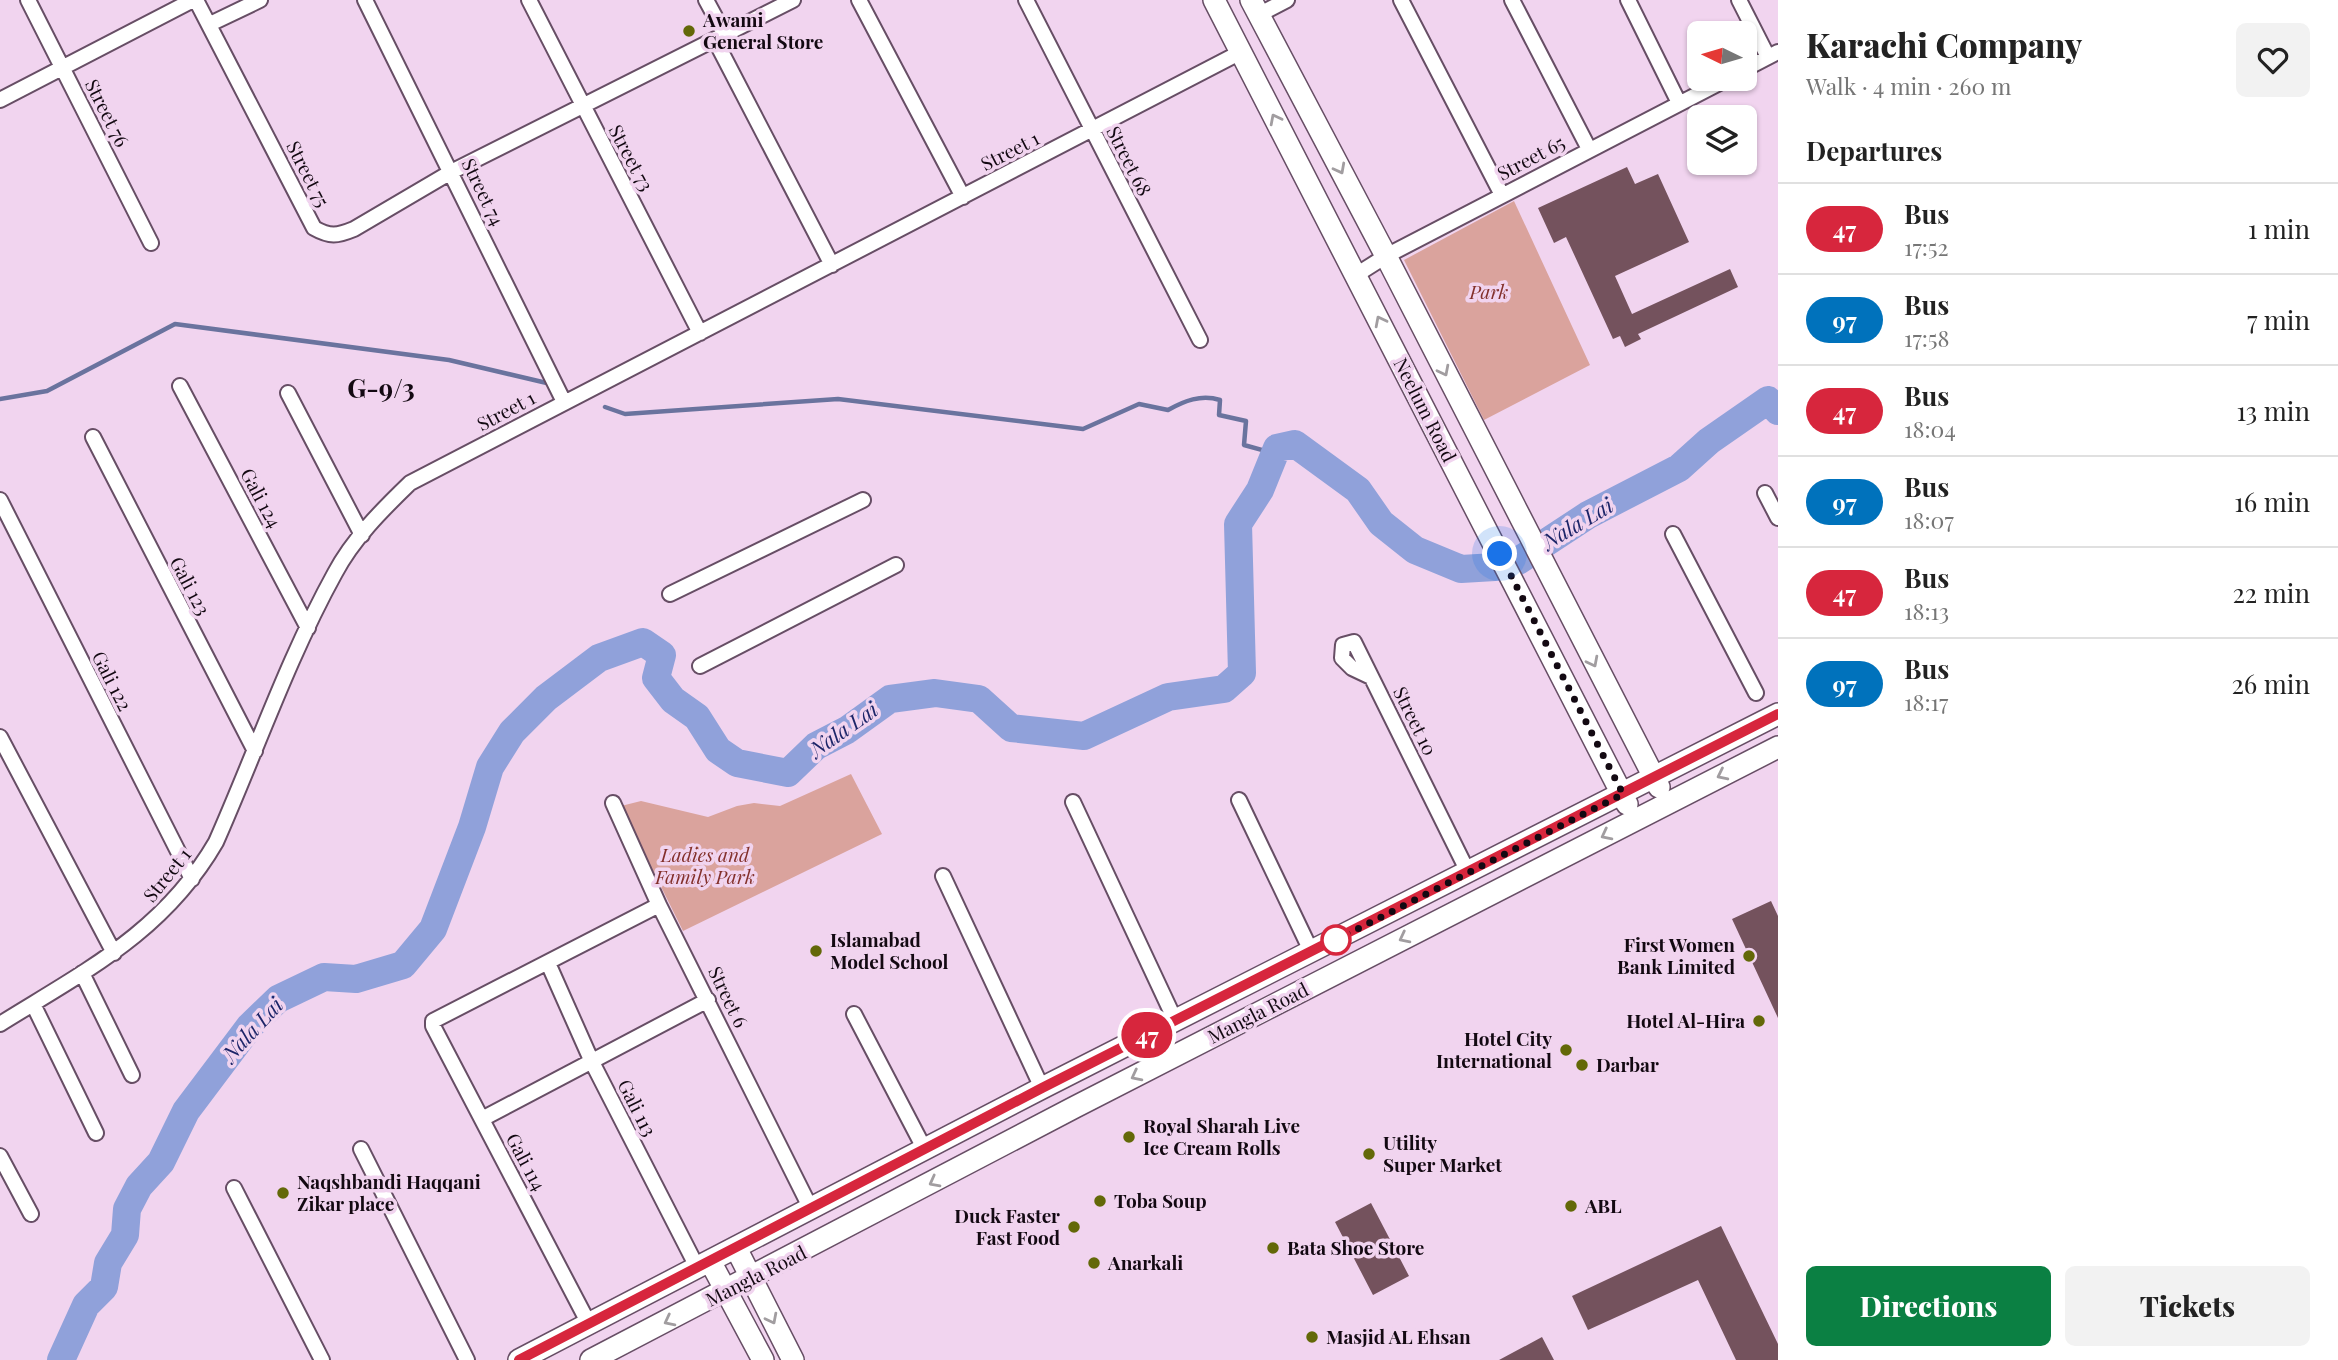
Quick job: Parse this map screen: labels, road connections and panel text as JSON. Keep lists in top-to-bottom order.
{
  "streets": {
    "main road": ["Neelum Road", "Mangla Road"],
    "street": [
      "Street 76",
      "Street 1",
      "Street 73",
      "Street 65",
      "Street 68",
      "Street 75",
      "Street 74",
      "Gali 124",
      "Gali 123",
      "Gali 122",
      "Street 10",
      "Street 6",
      "Gali 113",
      "Gali 114"
    ]
  },
  "crossings": [
    ["Street 1", "Street 73"],
    ["Street 1", "Street 68"],
    ["Street 1", "Street 74"],
    ["Street 1", "Neelum Road"],
    ["Street 1", "Gali 124"],
    ["Street 1", "Gali 123"],
    ["Street 1", "Gali 122"],
    ["Street 73", "Street 75"],
    ["Street 65", "Neelum Road"],
    ["Street 75", "Street 74"],
    ["Neelum Road", "Mangla Road"],
    ["Street 10", "Mangla Road"],
    ["Street 6", "Mangla Road"],
    ["Mangla Road", "Gali 113"],
    ["Mangla Road", "Gali 114"],
    ["Gali 113", "Gali 114"]
  ],
  "districts": ["G-9/3"],
  "water": ["Nala Lai"],
  "parks": ["Park", "Ladies and Family Park"],
  "places": [
    "Awami General Store",
    "Islamabad Model School",
    "First Women Bank Limited",
    "Hotel Al-Hira",
    "Hotel City International",
    "Darbar",
    "Royal Sharah Live Ice Cream Rolls",
    "Utility Super Market",
    "Naqshbandi Haqqani Zikar place",
    "Toba Soup",
    "ABL",
    "Duck Faster Fast Food",
    "Bata Shoe Store",
    "Anarkali",
    "Masjid AL Ehsan"
  ],
  "lines": ["bus line 47"],
  "north": "left",
  "page": {
    "on_map": "47",
    "heading": [
      ["Karachi Company", "Walk · 4 min · 260 m"],
      "Departures"
    ],
    "list": [
      {
        "mark": "47",
        "name": "Bus",
        "note": "17:52",
        "value": "1 min"
      },
      {
        "mark": "97",
        "name": "Bus",
        "note": "17:58",
        "value": "7 min"
      },
      {
        "mark": "47",
        "name": "Bus",
        "note": "18:04",
        "value": "13 min"
      },
      {
        "mark": "97",
        "name": "Bus",
        "note": "18:07",
        "value": "16 min"
      },
      {
        "mark": "47",
        "name": "Bus",
        "note": "18:13",
        "value": "22 min"
      },
      {
        "mark": "97",
        "name": "Bus",
        "note": "18:17",
        "value": "26 min"
      }
    ],
    "buttons": ["Directions", "Tickets"]
  }
}
